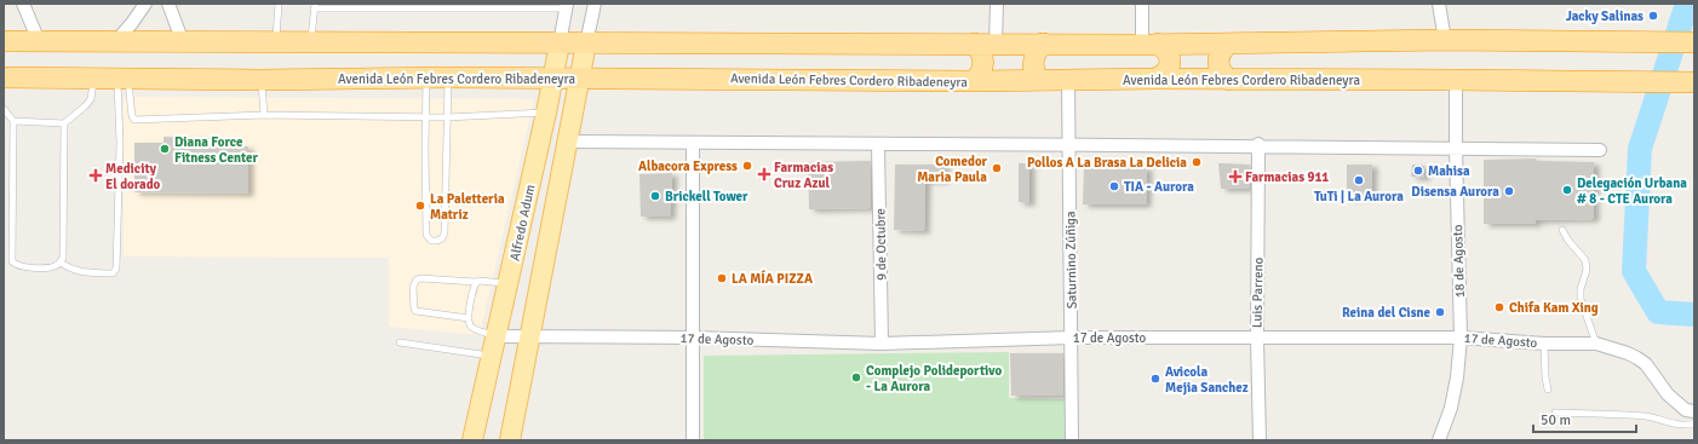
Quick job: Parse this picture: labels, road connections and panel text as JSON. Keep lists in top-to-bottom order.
{
  "streets": {
    "highway": ["Avenida León Febres Cordero Ribadeneyra"],
    "main road": ["Alfredo Adum"],
    "street": [
      "9 de Octubre",
      "Saturnino Zúñiga",
      "18 de Agosto",
      "Luis Parreno",
      "17 de Agosto"
    ]
  },
  "crossings": [
    ["Avenida León Febres Cordero Ribadeneyra", "Alfredo Adum"],
    ["Avenida León Febres Cordero Ribadeneyra", "Saturnino Zúñiga"],
    ["Avenida León Febres Cordero Ribadeneyra", "18 de Agosto"],
    ["Alfredo Adum", "17 de Agosto"],
    ["9 de Octubre", "17 de Agosto"],
    ["Saturnino Zúñiga", "17 de Agosto"],
    ["18 de Agosto", "17 de Agosto"],
    ["Luis Parreno", "17 de Agosto"]
  ],
  "places": {
    "other": [
      "Jacky Salinas",
      "Diana Force Fitness Center",
      "Pollos A La Brasa La Delicia",
      "Albacora Express",
      "Comedor Maria Paula",
      "Mahisa",
      "TuTi | La Aurora",
      "TIA - Aurora",
      "Delegación Urbana # 8 - CTE Aurora",
      "Disensa Aurora",
      "Brickell Tower",
      "La Paletteria Matriz",
      "LA MÍA PIZZA",
      "Chifa Kam Xing",
      "Reina del Cisne",
      "Complejo Polideportivo - La Aurora",
      "Avicola Mejia Sanchez"
    ],
    "health": ["Farmacias Cruz Azul", "Medicity El dorado", "Farmacias 911"]
  },
  "scale_bar": "50 m"
}
